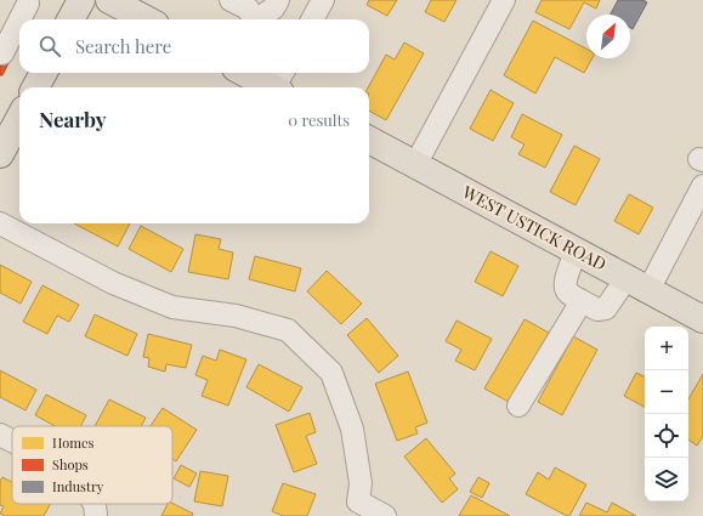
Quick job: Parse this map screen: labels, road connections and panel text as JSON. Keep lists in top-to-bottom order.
{
  "streets": {
    "main road": ["WEST USTICK ROAD"]
  },
  "legend": ["Homes", "Shops", "Industry"],
  "north": "top right",
  "page": {
    "search": "Search here",
    "heading": ["Nearby", "0 results"],
    "map_buttons": ["+", "−"]
  }
}
